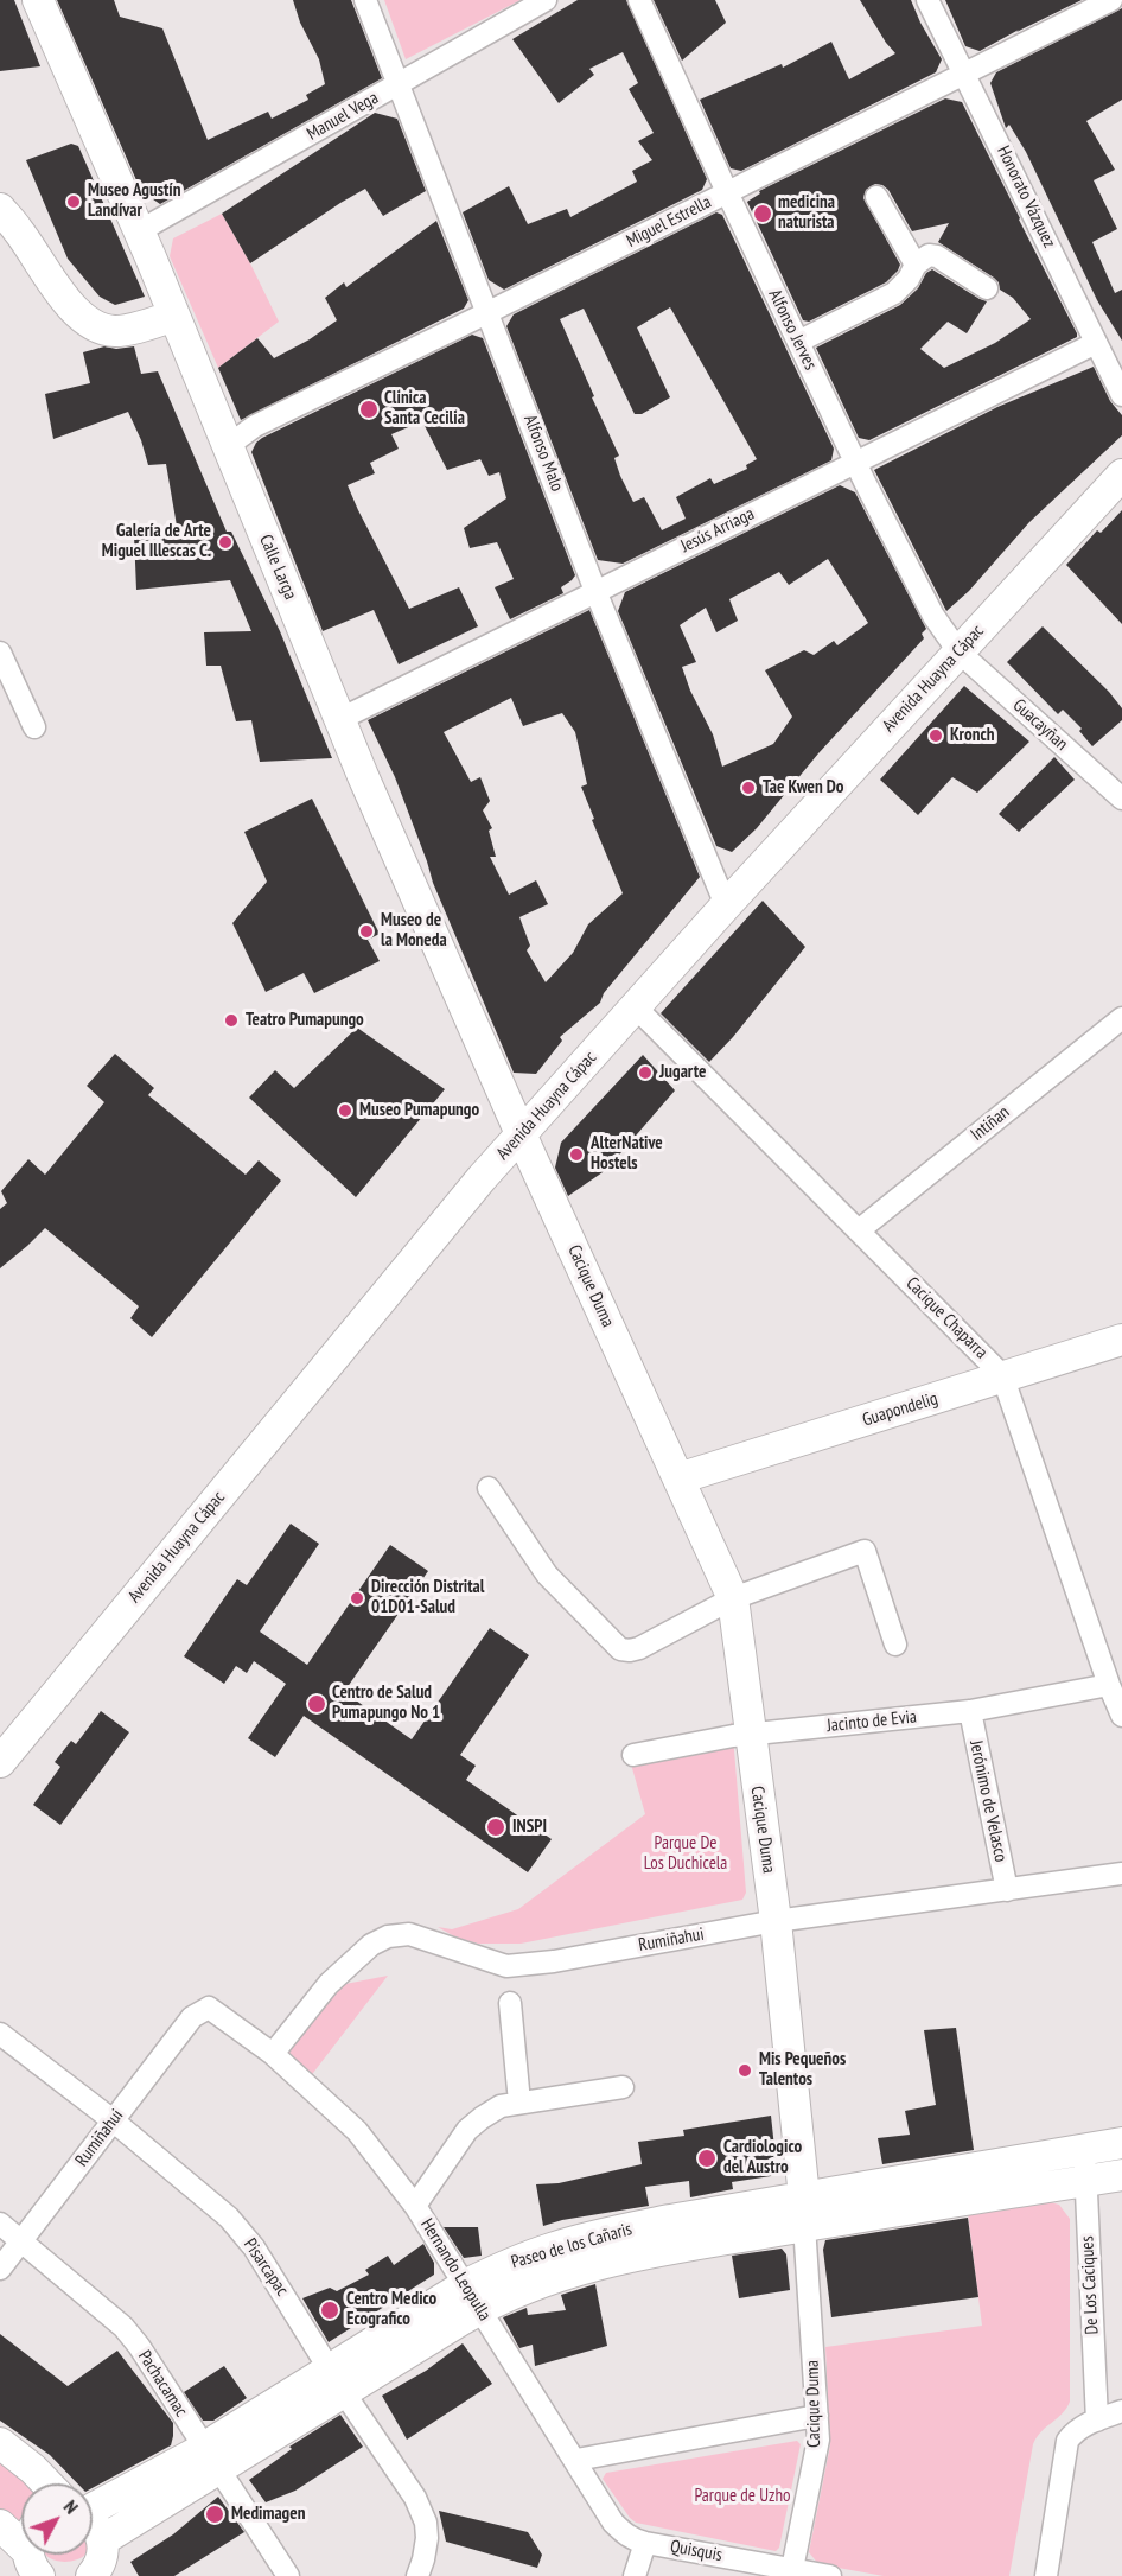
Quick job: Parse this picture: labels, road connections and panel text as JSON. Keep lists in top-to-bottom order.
{
  "streets": {
    "street": [
      "Manuel Vega",
      "Honorato Vázquez",
      "Miguel Estrella",
      "Alfonso Jerves",
      "Alfonso Malo",
      "Jesús Arriaga",
      "Calle Larga",
      "Avenida Huayna Cápac",
      "Guacayñan",
      "Intiñan",
      "Cacique Duma",
      "Cacique Chaparra",
      "Guapondelig",
      "Jacinto de Evia",
      "Jerónimo de Velasco",
      "Rumiñahui",
      "Paseo de los Cañaris",
      "Pisarcapac",
      "Hernando Leopulla",
      "De Los Caciques",
      "Pachacamac",
      "Quisquis"
    ]
  },
  "crossings": [
    ["Manuel Vega", "Alfonso Malo"],
    ["Manuel Vega", "Calle Larga"],
    ["Honorato Vázquez", "Miguel Estrella"],
    ["Honorato Vázquez", "Jesús Arriaga"],
    ["Miguel Estrella", "Alfonso Jerves"],
    ["Miguel Estrella", "Alfonso Malo"],
    ["Miguel Estrella", "Calle Larga"],
    ["Alfonso Jerves", "Jesús Arriaga"],
    ["Alfonso Jerves", "Avenida Huayna Cápac"],
    ["Alfonso Jerves", "Guacayñan"],
    ["Alfonso Malo", "Jesús Arriaga"],
    ["Alfonso Malo", "Avenida Huayna Cápac"],
    ["Jesús Arriaga", "Calle Larga"],
    ["Calle Larga", "Avenida Huayna Cápac"],
    ["Calle Larga", "Cacique Duma"],
    ["Avenida Huayna Cápac", "Guacayñan"],
    ["Avenida Huayna Cápac", "Cacique Duma"],
    ["Avenida Huayna Cápac", "Cacique Chaparra"],
    ["Intiñan", "Cacique Chaparra"],
    ["Cacique Duma", "Guapondelig"],
    ["Cacique Duma", "Jacinto de Evia"],
    ["Cacique Duma", "Rumiñahui"],
    ["Cacique Duma", "Paseo de los Cañaris"],
    ["Cacique Duma", "Quisquis"],
    ["Cacique Chaparra", "Guapondelig"],
    ["Cacique Chaparra", "Jacinto de Evia"],
    ["Jacinto de Evia", "Jerónimo de Velasco"],
    ["Jerónimo de Velasco", "Rumiñahui"],
    ["Rumiñahui", "Pisarcapac"],
    ["Rumiñahui", "Hernando Leopulla"],
    ["Rumiñahui", "Pachacamac"],
    ["Paseo de los Cañaris", "Pisarcapac"],
    ["Paseo de los Cañaris", "Hernando Leopulla"],
    ["Paseo de los Cañaris", "De Los Caciques"],
    ["Paseo de los Cañaris", "Pachacamac"],
    ["Hernando Leopulla", "Quisquis"]
  ],
  "parks": ["Parque De Los Duchicela", "Parque de Uzho"],
  "places": [
    "Museo Agustín Landívar",
    "medicina naturista",
    "Clinica Santa Cecilia",
    "Galería de Arte Miguel Illescas C.",
    "Kronch",
    "Tae Kwen Do",
    "Museo de la Moneda",
    "Teatro Pumapungo",
    "Jugarte",
    "Museo Pumapungo",
    "AlterNative Hostels",
    "Dirección Distrital 01D01-Salud",
    "Centro de Salud Pumapungo No 1",
    "INSPI",
    "Mis Pequeños Talentos",
    "Cardiologico del Austro",
    "Centro Medico Ecografico",
    "Medimagen"
  ],
  "north": "top right"
}
